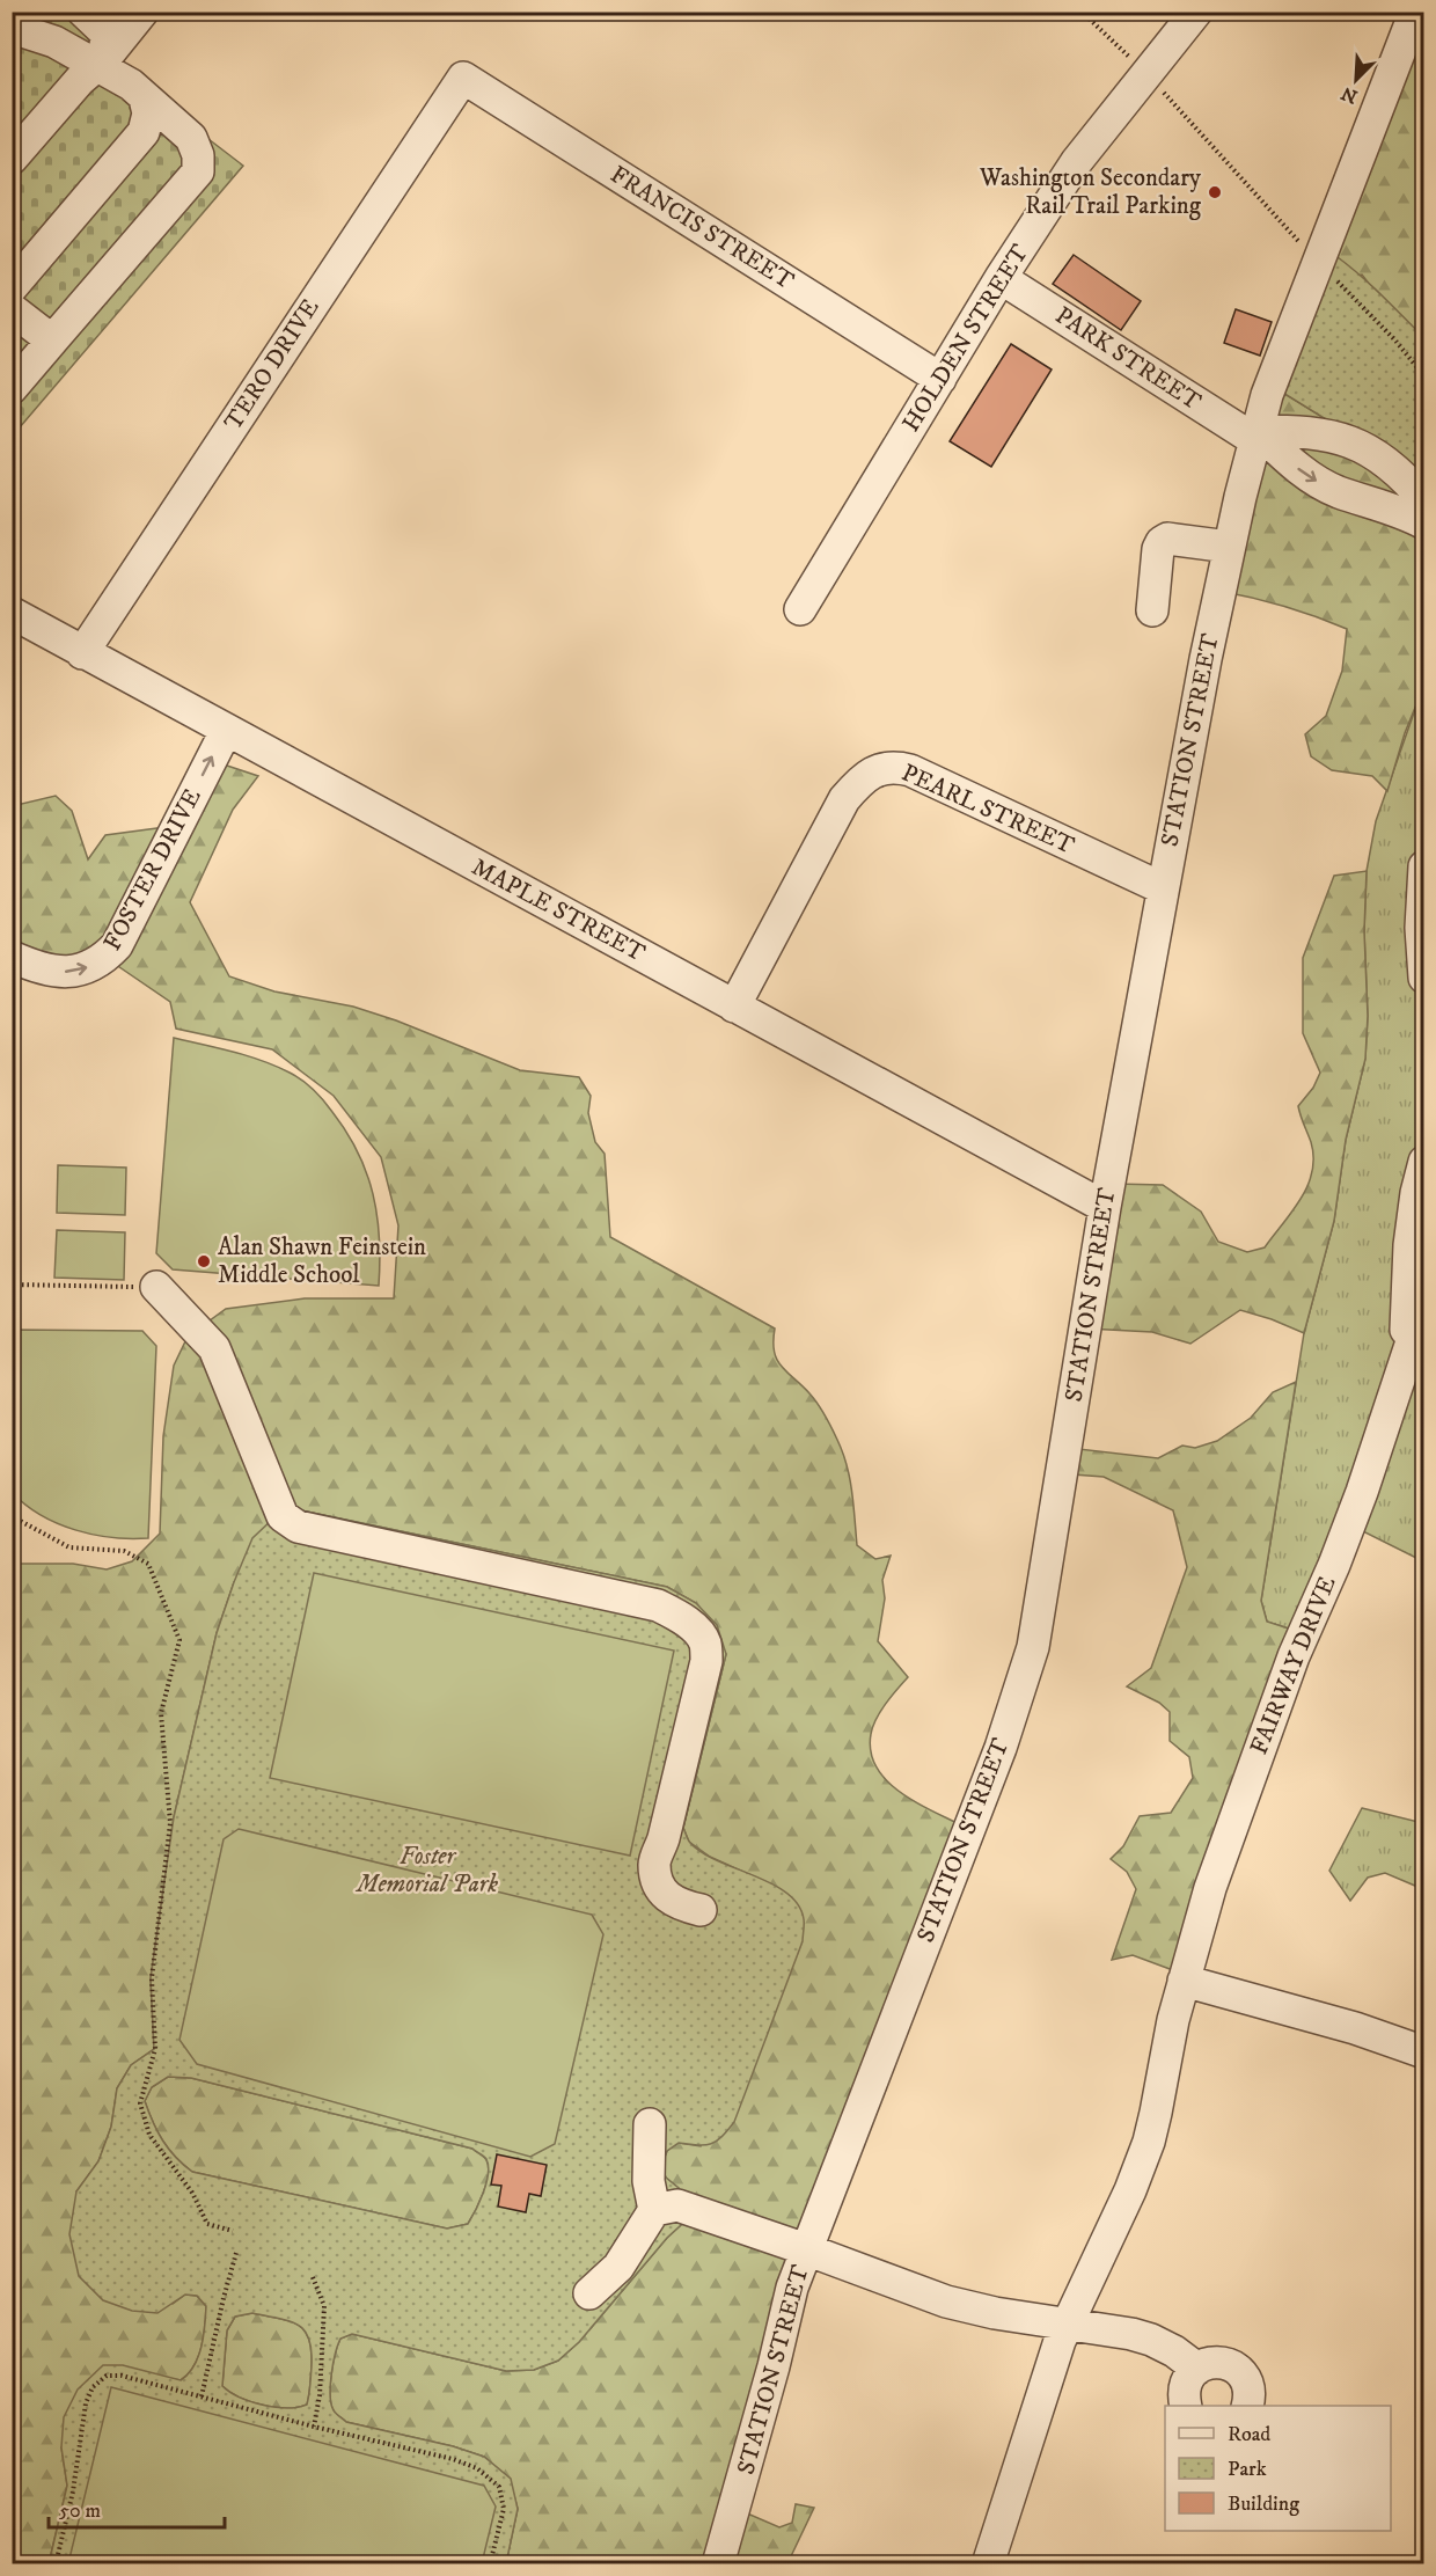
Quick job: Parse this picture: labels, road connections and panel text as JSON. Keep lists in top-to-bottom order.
{
  "streets": {
    "street": [
      "FRANCIS STREET",
      "HOLDEN STREET",
      "PARK STREET",
      "TERO DRIVE",
      "STATION STREET",
      "PEARL STREET",
      "FOSTER DRIVE",
      "MAPLE STREET",
      "FAIRWAY DRIVE"
    ]
  },
  "crossings": [
    ["FRANCIS STREET", "HOLDEN STREET"],
    ["FRANCIS STREET", "TERO DRIVE"],
    ["HOLDEN STREET", "PARK STREET"],
    ["PARK STREET", "STATION STREET"],
    ["TERO DRIVE", "MAPLE STREET"],
    ["STATION STREET", "PEARL STREET"],
    ["STATION STREET", "MAPLE STREET"],
    ["PEARL STREET", "MAPLE STREET"],
    ["FOSTER DRIVE", "MAPLE STREET"]
  ],
  "one_way": ["FOSTER DRIVE"],
  "parks": ["Foster Memorial Park"],
  "places": ["Washington Secondary Rail Trail Parking", "Alan Shawn Feinstein Middle School"],
  "legend": ["Road", "Park", "Building"],
  "scale_bar": "50 m",
  "north": "bottom left"
}
